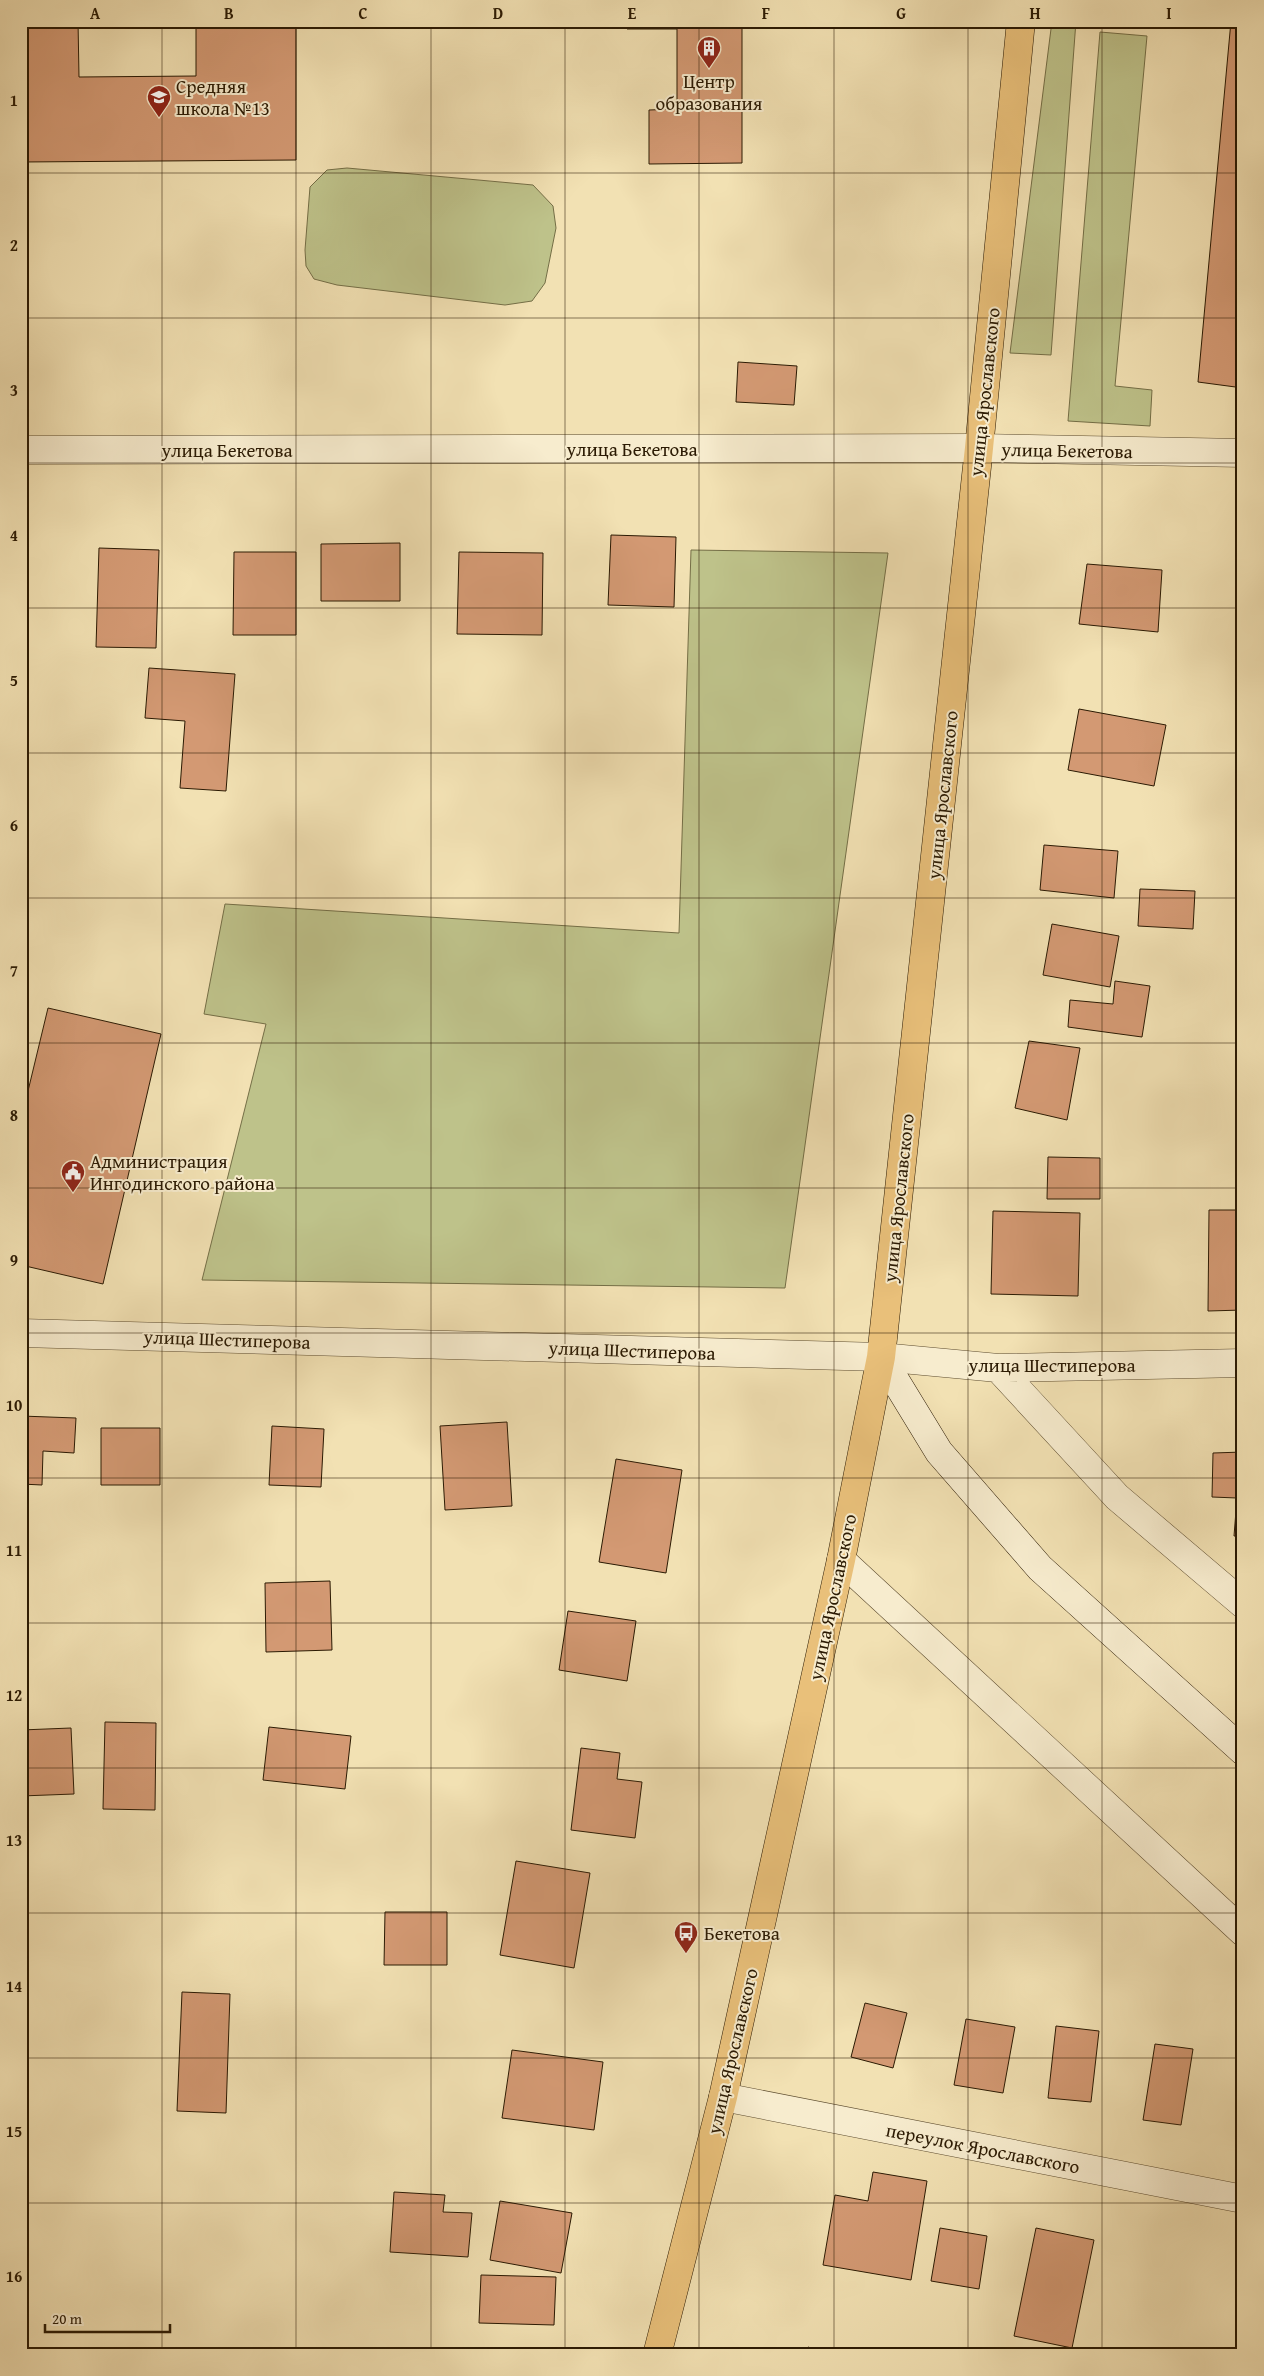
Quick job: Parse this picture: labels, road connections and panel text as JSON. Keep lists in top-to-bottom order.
{
  "streets": {
    "main road": ["улица Ярославского"],
    "street": ["улица Бекетова", "улица Шестиперова", "переулок Ярославского"]
  },
  "crossings": [
    ["улица Ярославского", "улица Бекетова"],
    ["улица Ярославского", "улица Шестиперова"],
    ["улица Ярославского", "переулок Ярославского"]
  ],
  "places": {
    "building": ["Центр образования"],
    "school or university": ["Средняя школа №13"],
    "public building": ["Администрация Ингодинского района"],
    "bus stop": ["Бекетова"]
  },
  "scale_bar": "20 m",
  "grid": {
    "columns": [
      "A",
      "B",
      "C",
      "D",
      "E",
      "F",
      "G",
      "H",
      "I"
    ],
    "rows": [
      "1",
      "2",
      "3",
      "4",
      "5",
      "6",
      "7",
      "8",
      "9",
      "10",
      "11",
      "12",
      "13",
      "14",
      "15",
      "16"
    ]
  }
}
